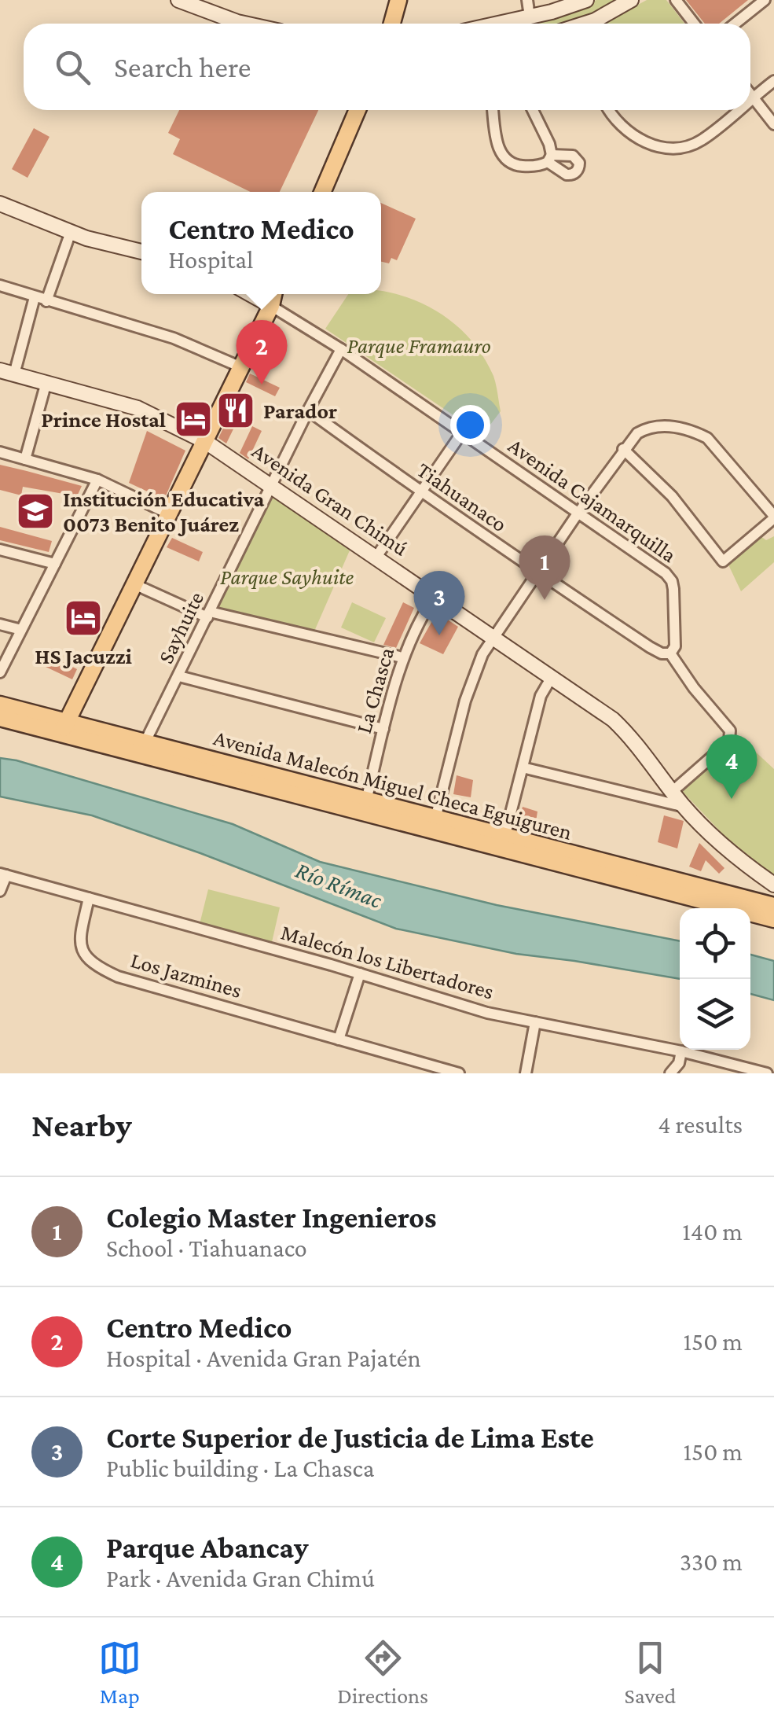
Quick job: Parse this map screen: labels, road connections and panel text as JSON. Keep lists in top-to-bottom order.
{
  "streets": {
    "main road": ["Avenida Malecón Miguel Checa Eguiguren"],
    "street": [
      "Tiahuanaco",
      "Avenida Gran Chimú",
      "Avenida Cajamarquilla",
      "Sayhuite",
      "La Chasca",
      "Malecón los Libertadores",
      "Los Jazmines"
    ]
  },
  "crossings": [
    ["Tiahuanaco", "Avenida Cajamarquilla"],
    ["Tiahuanaco", "Sayhuite"],
    ["Avenida Gran Chimú", "Sayhuite"],
    ["Avenida Gran Chimú", "La Chasca"],
    ["Avenida Cajamarquilla", "Sayhuite"],
    ["Sayhuite", "Avenida Malecón Miguel Checa Eguiguren"],
    ["La Chasca", "Avenida Malecón Miguel Checa Eguiguren"],
    ["Malecón los Libertadores", "Los Jazmines"]
  ],
  "water": ["Río Rímac"],
  "parks": ["Parque Framauro", "Parque Sayhuite"],
  "places": {
    "restaurant": ["Parador"],
    "hotel": ["Prince Hostal", "HS Jacuzzi"],
    "school or university": ["Institución Educativa 0073 Benito Juárez"]
  },
  "page": {
    "search": "Search here",
    "popup": ["Centro Medico", "Hospital"],
    "pins": [
      "2",
      "1",
      "3",
      "4"
    ],
    "heading": ["Nearby", "4 results"],
    "list": [
      {
        "mark": "1",
        "name": "Colegio Master Ingenieros",
        "note": "School · Tiahuanaco",
        "value": "140 m"
      },
      {
        "mark": "2",
        "name": "Centro Medico",
        "note": "Hospital · Avenida Gran Pajatén",
        "value": "150 m"
      },
      {
        "mark": "3",
        "name": "Corte Superior de Justicia de Lima Este",
        "note": "Public building · La Chasca",
        "value": "150 m"
      },
      {
        "mark": "4",
        "name": "Parque Abancay",
        "note": "Park · Avenida Gran Chimú",
        "value": "330 m"
      }
    ],
    "nav": ["Map", "Directions", "Saved"]
  }
}
